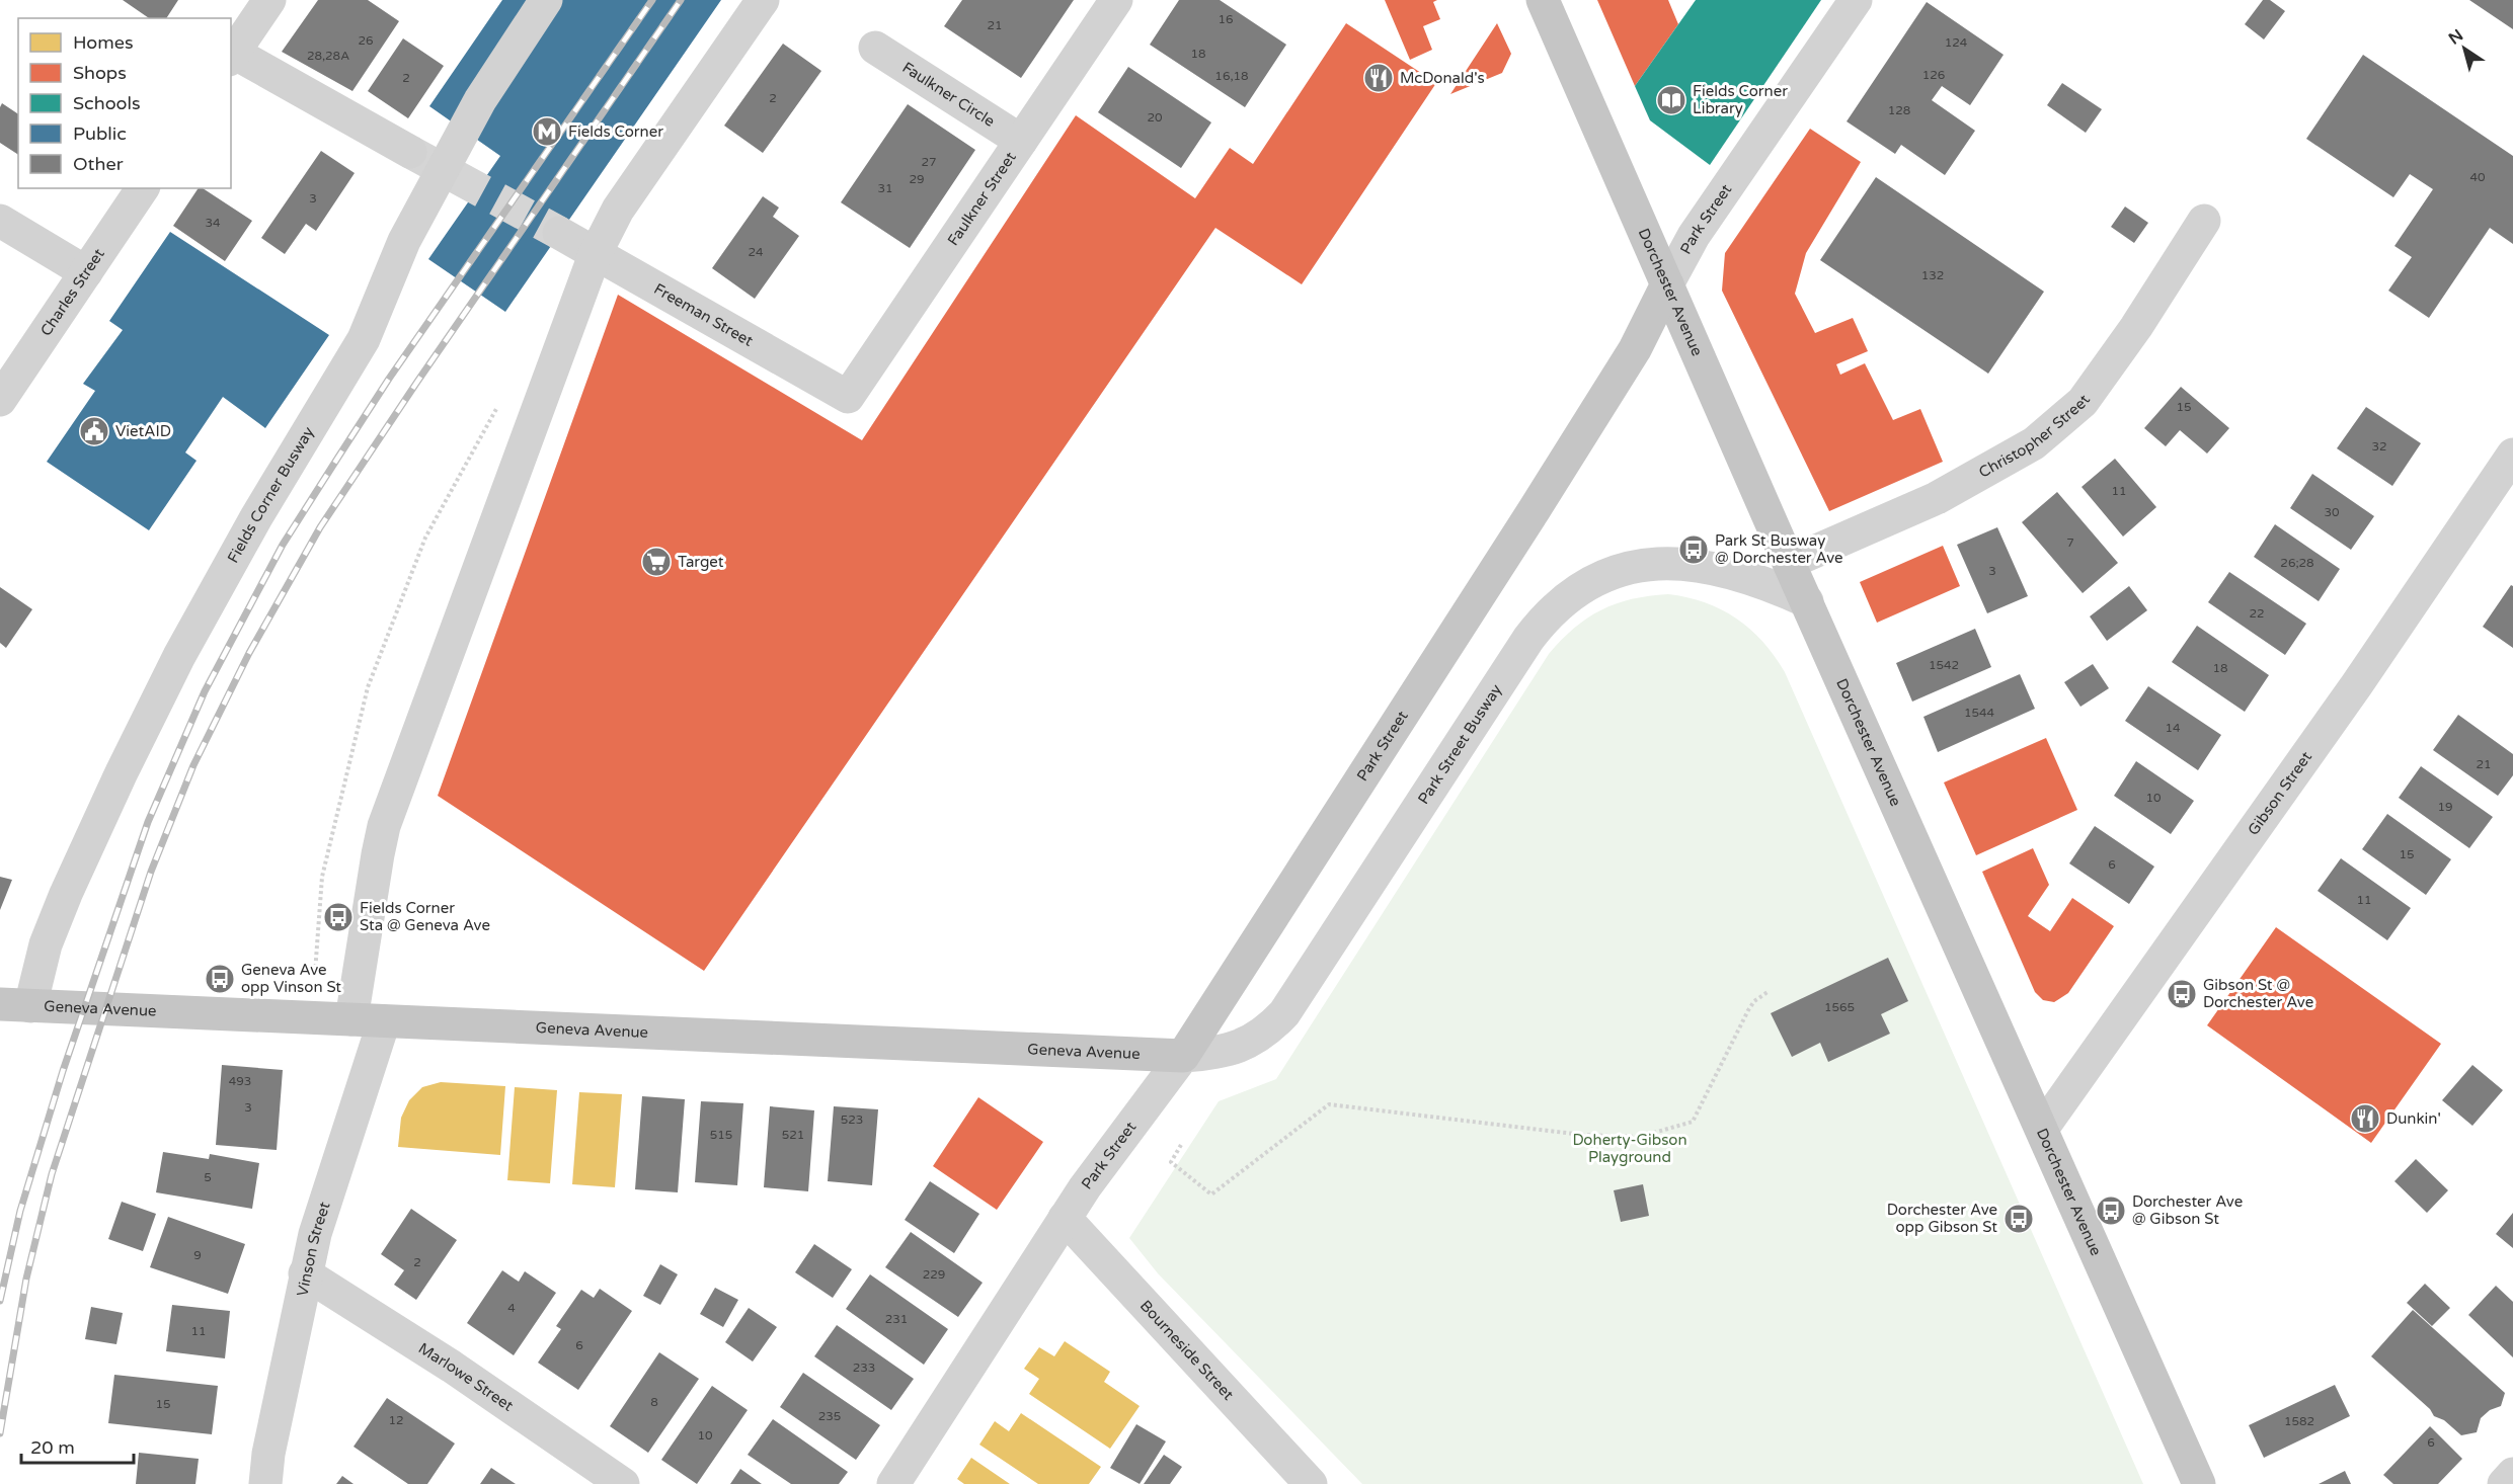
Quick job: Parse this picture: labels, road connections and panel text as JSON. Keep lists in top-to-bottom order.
{
  "streets": {
    "main road": ["Park Street", "Dorchester Avenue", "Geneva Avenue"],
    "street": [
      "Faulkner Circle",
      "Faulkner Street",
      "Charles Street",
      "Freeman Street",
      "Christopher Street",
      "Fields Corner Busway",
      "Park Street Busway",
      "Gibson Street",
      "Vinson Street",
      "Bourneside Street",
      "Marlowe Street"
    ]
  },
  "crossings": [
    ["Faulkner Circle", "Faulkner Street"],
    ["Faulkner Street", "Freeman Street"],
    ["Park Street", "Dorchester Avenue"],
    ["Park Street", "Park Street Busway"],
    ["Park Street", "Geneva Avenue"],
    ["Park Street", "Bourneside Street"],
    ["Dorchester Avenue", "Christopher Street"],
    ["Dorchester Avenue", "Park Street Busway"],
    ["Dorchester Avenue", "Gibson Street"],
    ["Fields Corner Busway", "Geneva Avenue"],
    ["Park Street Busway", "Geneva Avenue"],
    ["Geneva Avenue", "Vinson Street"],
    ["Vinson Street", "Marlowe Street"]
  ],
  "parks": ["Doherty-Gibson Playground"],
  "places": {
    "restaurant": ["McDonald's", "Dunkin'"],
    "library": ["Fields Corner Library"],
    "metro station": ["Fields Corner"],
    "public building": ["VietAID"],
    "bus stop": [
      "Park St Busway @ Dorchester Ave",
      "Fields Corner Sta @ Geneva Ave",
      "Geneva Ave opp Vinson St",
      "Gibson St @ Dorchester Ave",
      "Dorchester Ave @ Gibson St",
      "Dorchester Ave opp Gibson St"
    ],
    "supermarket": ["Target"]
  },
  "house_numbers": [
    "16",
    "21",
    "26",
    "124",
    "18",
    "28,28A",
    "126",
    "16,18",
    "2",
    "2",
    "128",
    "20",
    "27",
    "40",
    "29",
    "31",
    "3",
    "34",
    "24",
    "132",
    "15",
    "32",
    "11",
    "30",
    "7",
    "26;28",
    "3",
    "22",
    "1542",
    "18",
    "1544",
    "14",
    "21",
    "10",
    "19",
    "15",
    "6",
    "11",
    "1565",
    "493",
    "3",
    "523",
    "515",
    "521",
    "5",
    "9",
    "2",
    "229",
    "4",
    "231",
    "11",
    "6",
    "233",
    "8",
    "15",
    "235",
    "12",
    "1582",
    "10",
    "6"
  ],
  "legend": [
    "Homes",
    "Shops",
    "Schools",
    "Public",
    "Other"
  ],
  "scale_bar": "20 m",
  "north": "top left"
}
